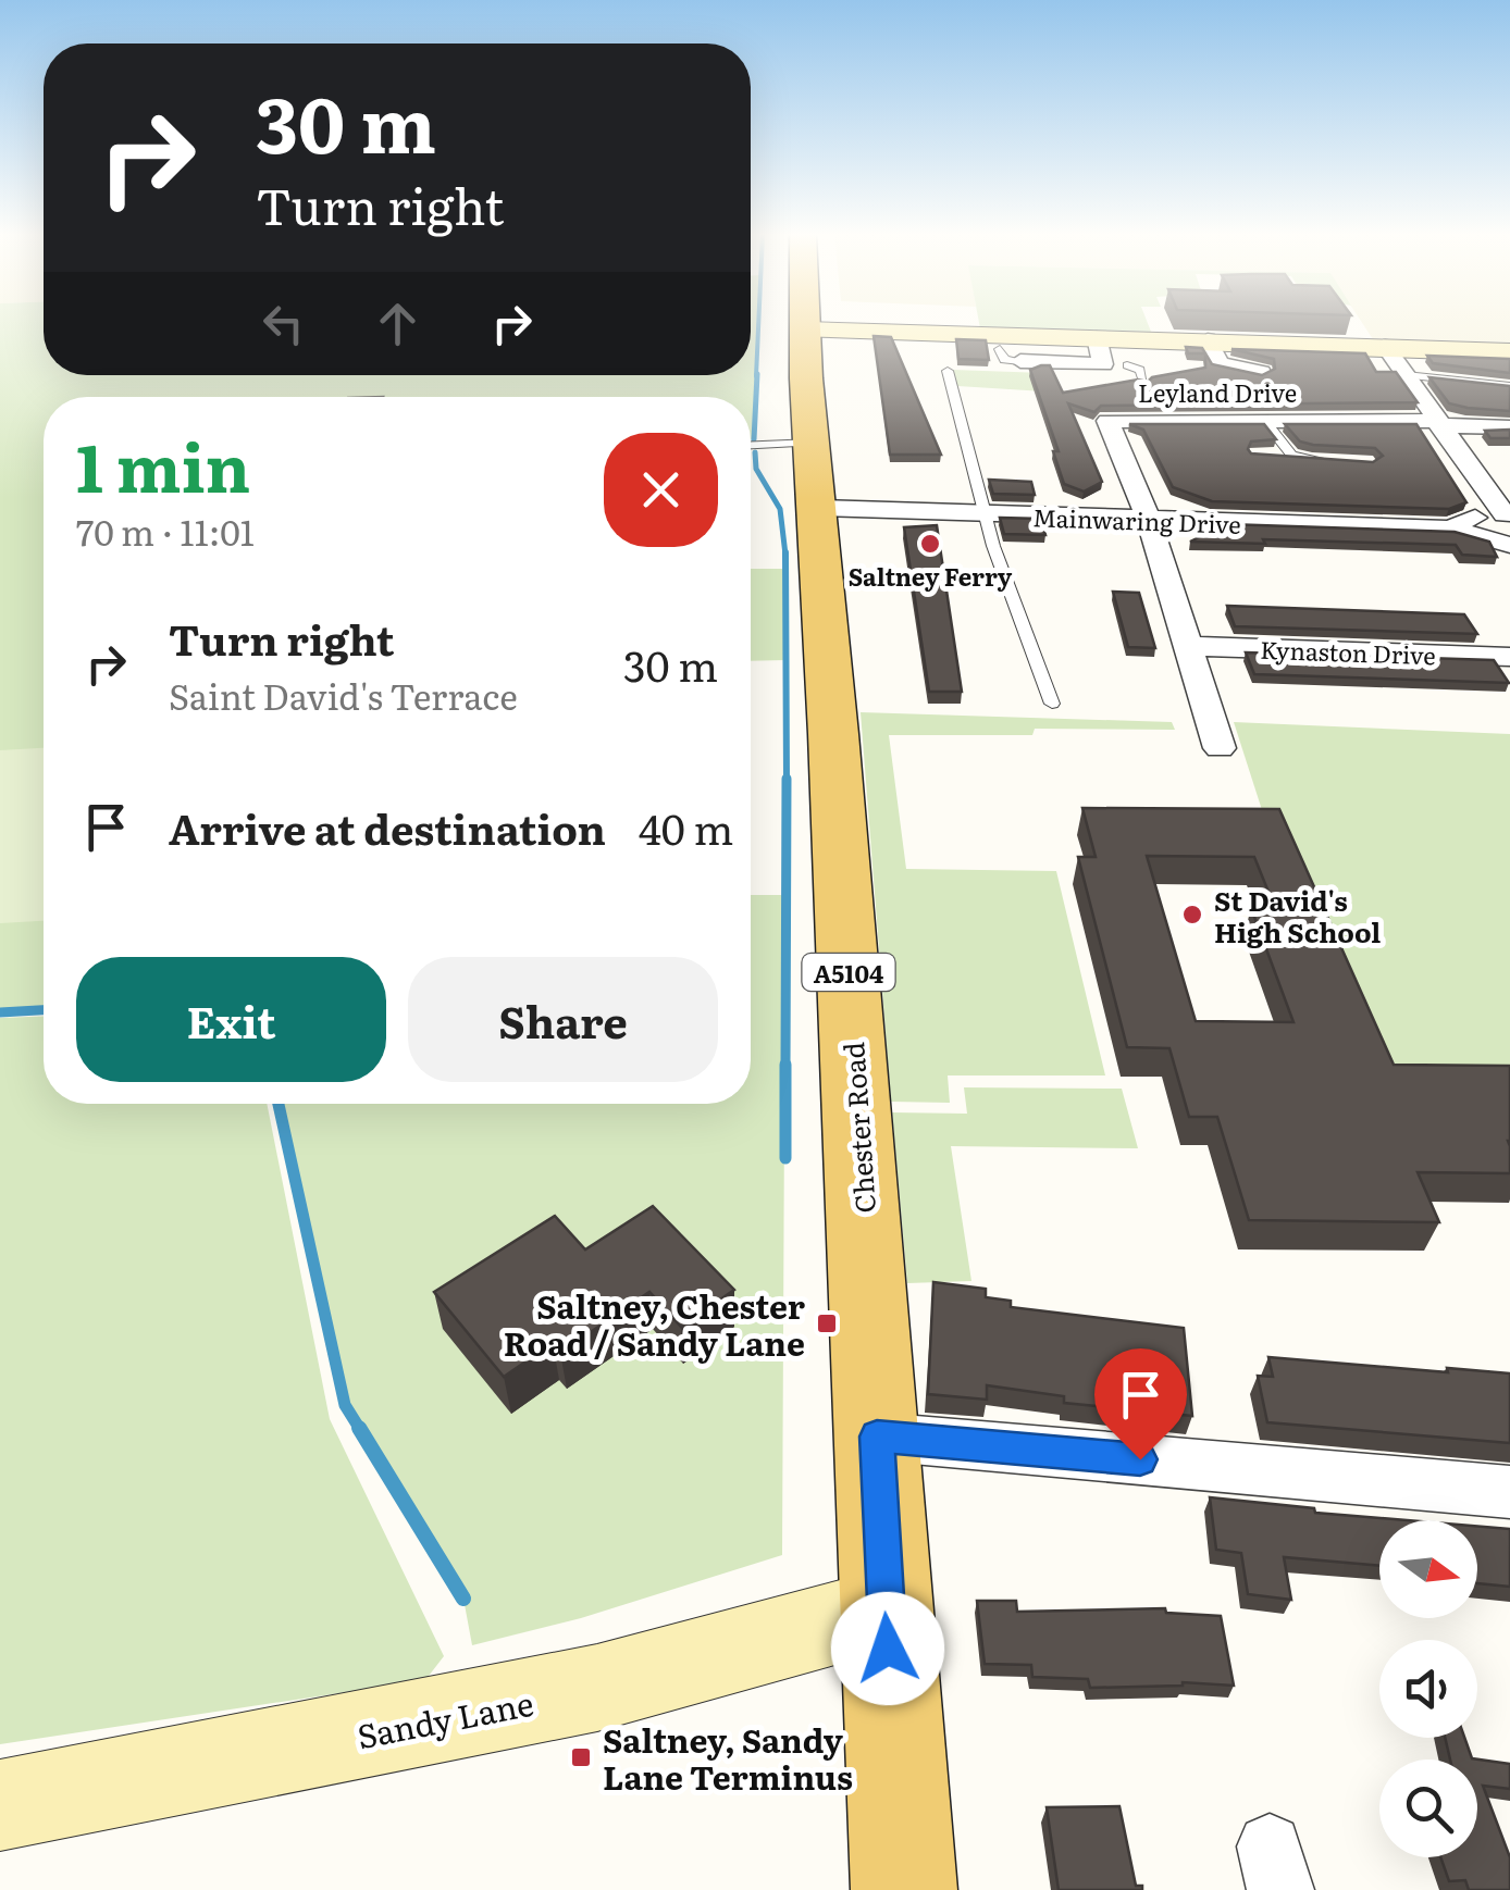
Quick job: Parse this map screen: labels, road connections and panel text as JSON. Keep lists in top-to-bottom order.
{
  "streets": {
    "main road": ["A5104", "Chester Road", "Sandy Lane"],
    "street": ["Leyland Drive", "Mainwaring Drive", "Kynaston Drive"]
  },
  "crossings": [
    ["Leyland Drive", "Mainwaring Drive"],
    ["Mainwaring Drive", "Chester Road"],
    ["Chester Road", "Sandy Lane"]
  ],
  "places": {
    "other": ["Saltney Ferry", "St David's High School"],
    "transit": ["Saltney, Chester Road / Sandy Lane", "Saltney, Sandy Lane Terminus"]
  },
  "north": "right",
  "page": {
    "turn": ["30 m", "Turn right"],
    "heading": ["1 min", "70 m · 11:01"],
    "list": [
      {
        "name": "Turn right",
        "note": "Saint David's Terrace",
        "value": "30 m"
      },
      {
        "name": "Arrive at destination",
        "value": "40 m"
      }
    ],
    "buttons": ["Exit", "Share"]
  }
}
